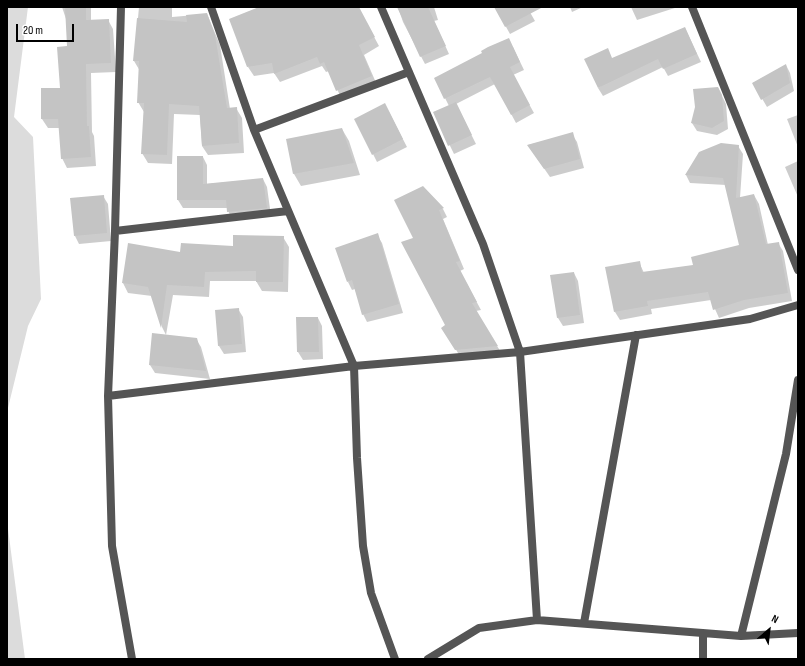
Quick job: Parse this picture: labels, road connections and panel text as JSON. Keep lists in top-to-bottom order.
{
  "scale_bar": "20 m",
  "north": "top right"
}
